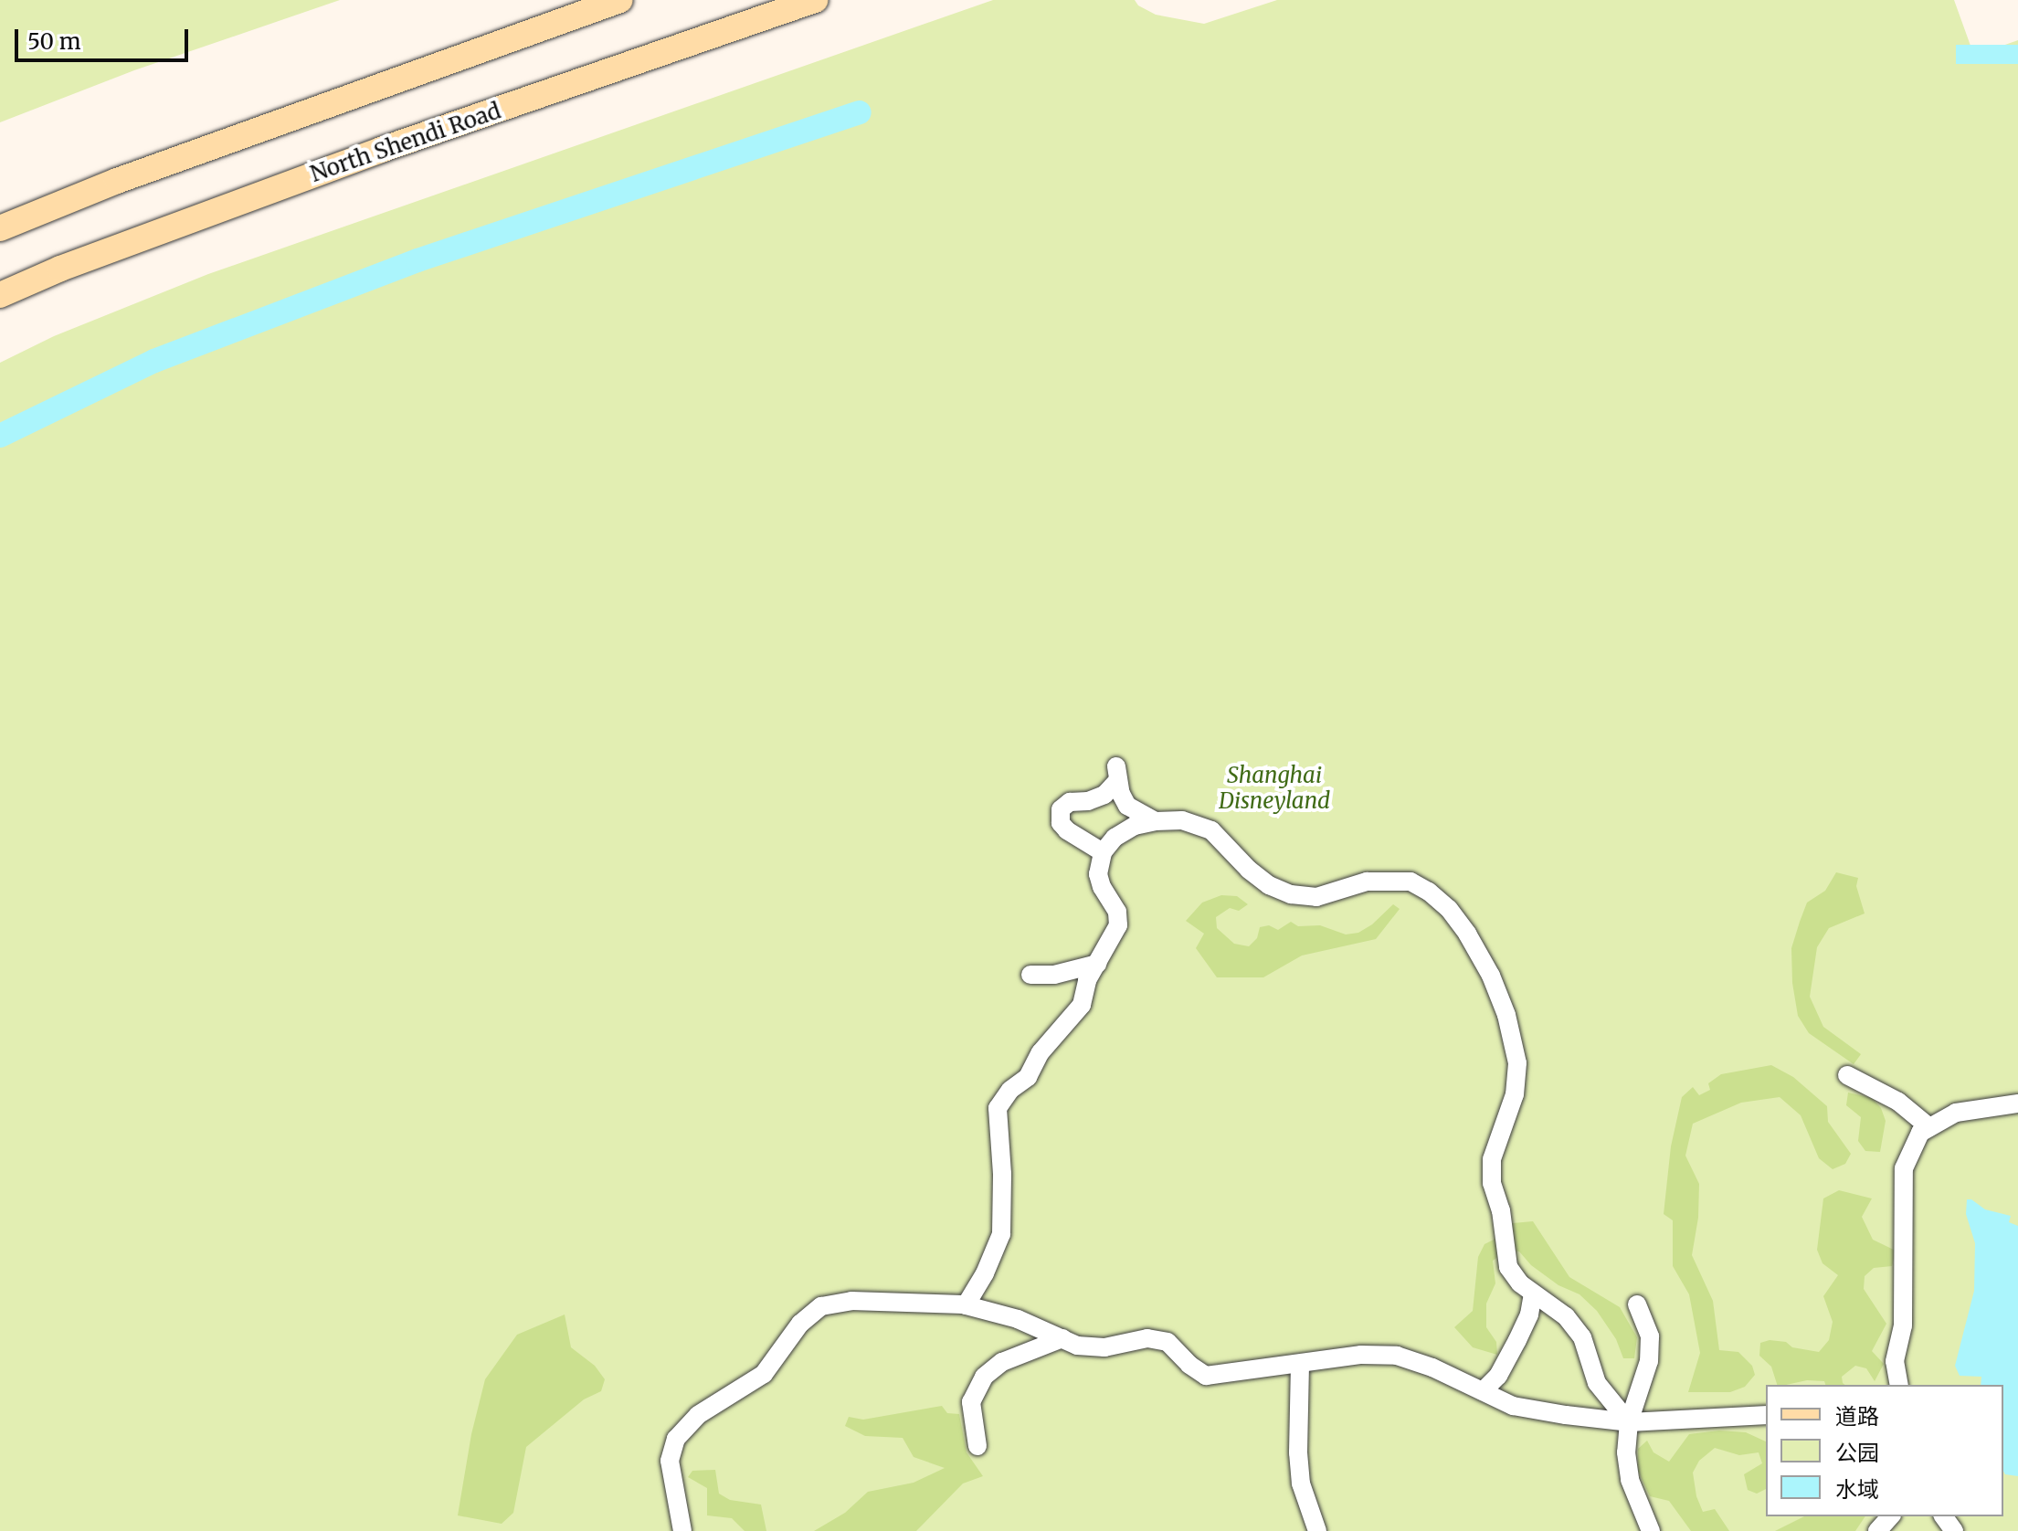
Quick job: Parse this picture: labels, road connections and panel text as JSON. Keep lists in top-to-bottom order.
{
  "streets": {
    "street": ["North Shendi Road"]
  },
  "parks": ["Shanghai Disneyland"],
  "legend": ["道路", "公园", "水域"],
  "scale_bar": "50 m"
}
